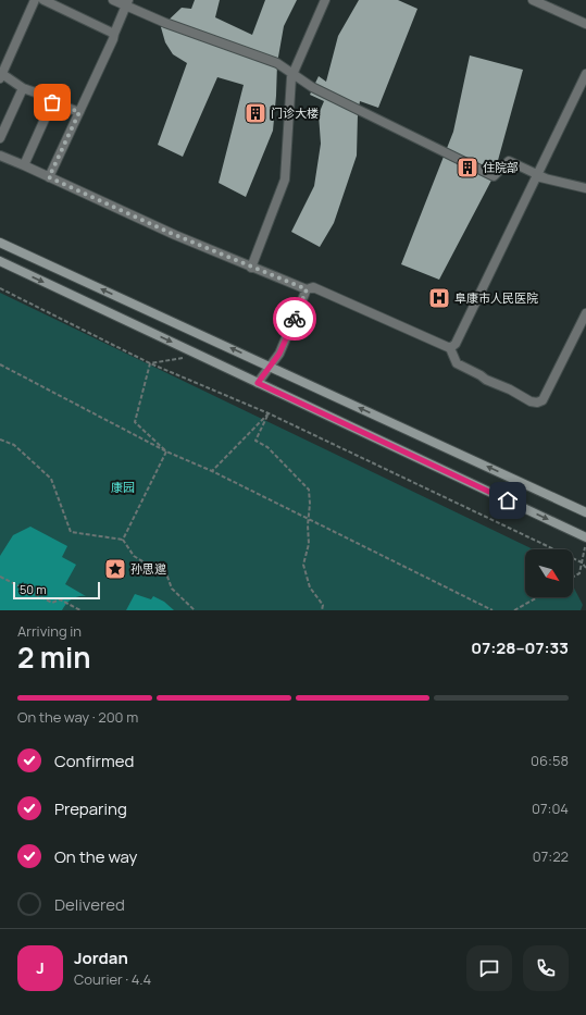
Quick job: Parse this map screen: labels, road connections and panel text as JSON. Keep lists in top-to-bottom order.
{
  "parks": ["康园"],
  "places": {
    "building": ["门诊大楼", "住院部"],
    "hospital": ["阜康市人民医院"],
    "place": ["孙思邈"]
  },
  "scale_bar": "50 m",
  "north": "bottom right",
  "page": {
    "scale": "50 m",
    "heading": ["2 min", "Arriving in", "07:28–07:33"],
    "panel": ["Jordan", "Courier · 4.4"],
    "bar": "On the way · 200 m",
    "list": [
      ["Confirmed", "06:58"],
      ["Preparing", "07:04"],
      ["On the way", "07:22"],
      "Delivered"
    ],
    "round": "J"
  }
}
